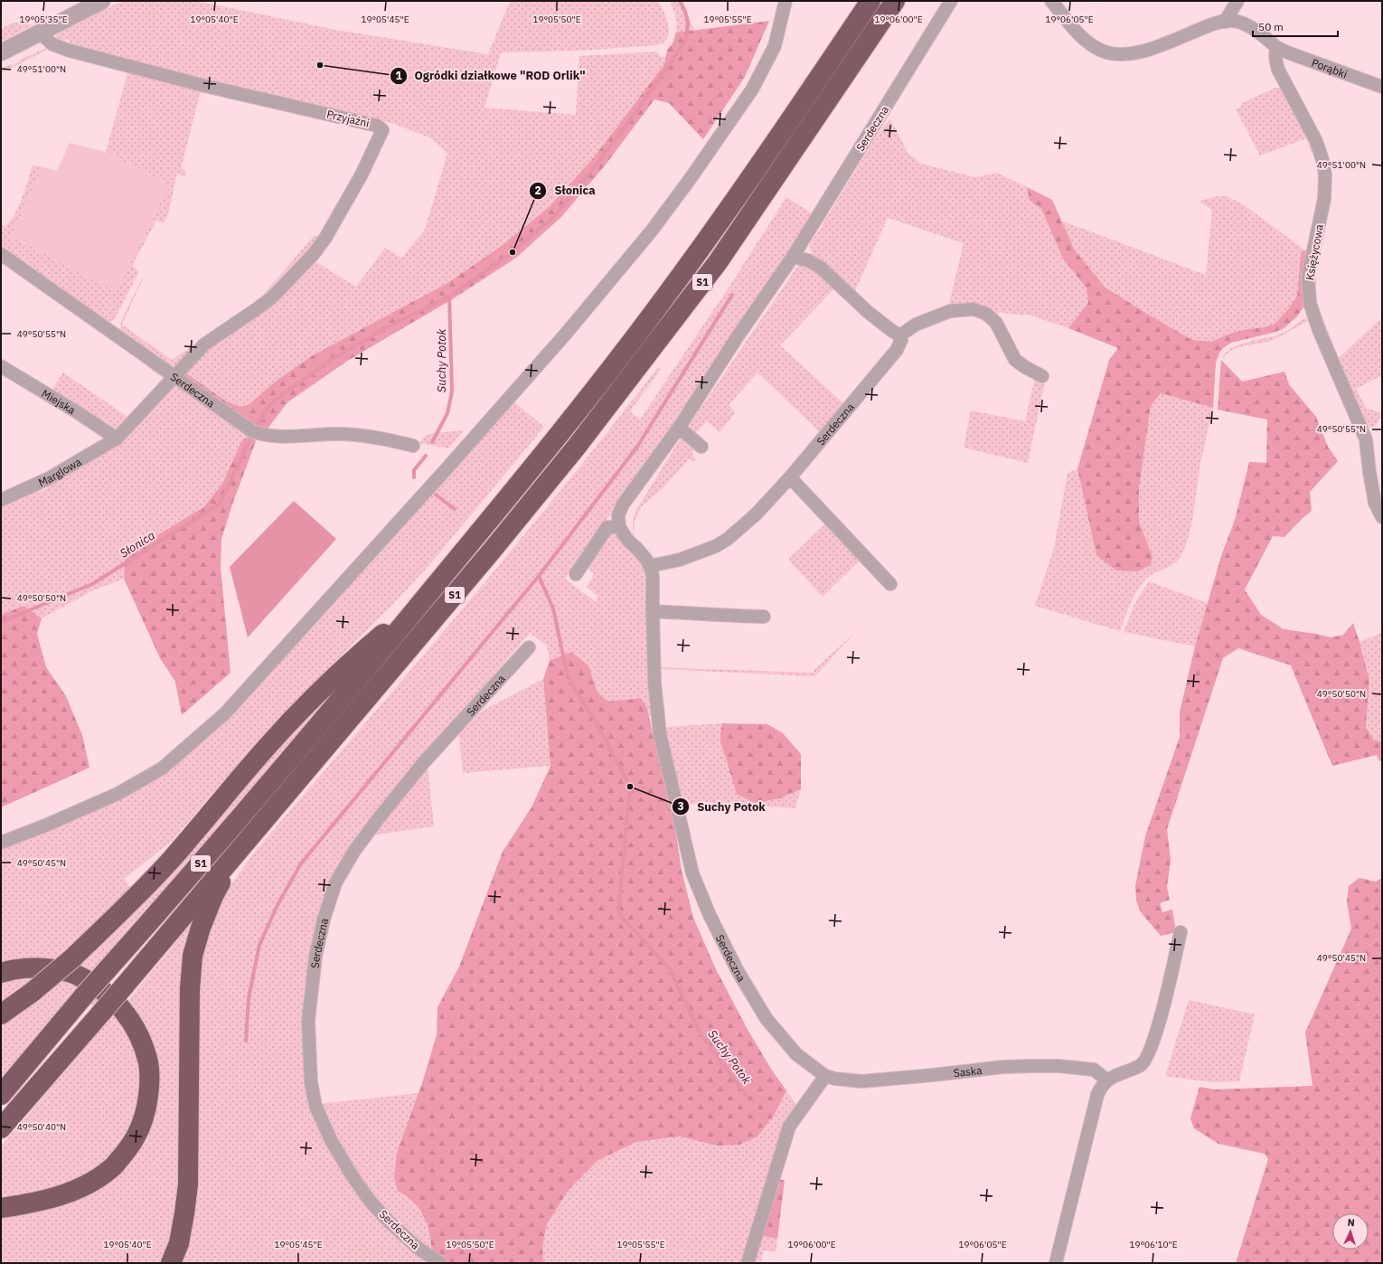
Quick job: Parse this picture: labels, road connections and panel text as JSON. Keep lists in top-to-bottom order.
{
  "streets": {
    "highway": ["S1"],
    "street": [
      "Porąbki",
      "Przyjaźni",
      "Serdeczna",
      "Księżycowa",
      "Miejska",
      "Marglowa",
      "Saska"
    ]
  },
  "crossings": [
    ["Porąbki", "Księżycowa"],
    ["Przyjaźni", "Serdeczna"],
    ["Przyjaźni", "Marglowa"],
    ["Serdeczna", "Marglowa"],
    ["Serdeczna", "Saska"],
    ["Miejska", "Marglowa"]
  ],
  "water": ["Suchy Potok", "Słonica"],
  "places": ["Ogródki działkowe \"ROD Orlik\"", "Słonica", "Suchy Potok"],
  "scale_bar": "50 m",
  "north": "top",
  "coordinates": [
    "19°05'35\"E",
    "19°05'40\"E",
    "19°05'45\"E",
    "19°05'50\"E",
    "19°05'55\"E",
    "19°06'00\"E",
    "19°06'05\"E",
    "49°51'00\"N",
    "49°50'55\"N",
    "49°50'50\"N",
    "49°50'45\"N",
    "49°50'40\"N",
    "19°06'10\"E"
  ]
}
